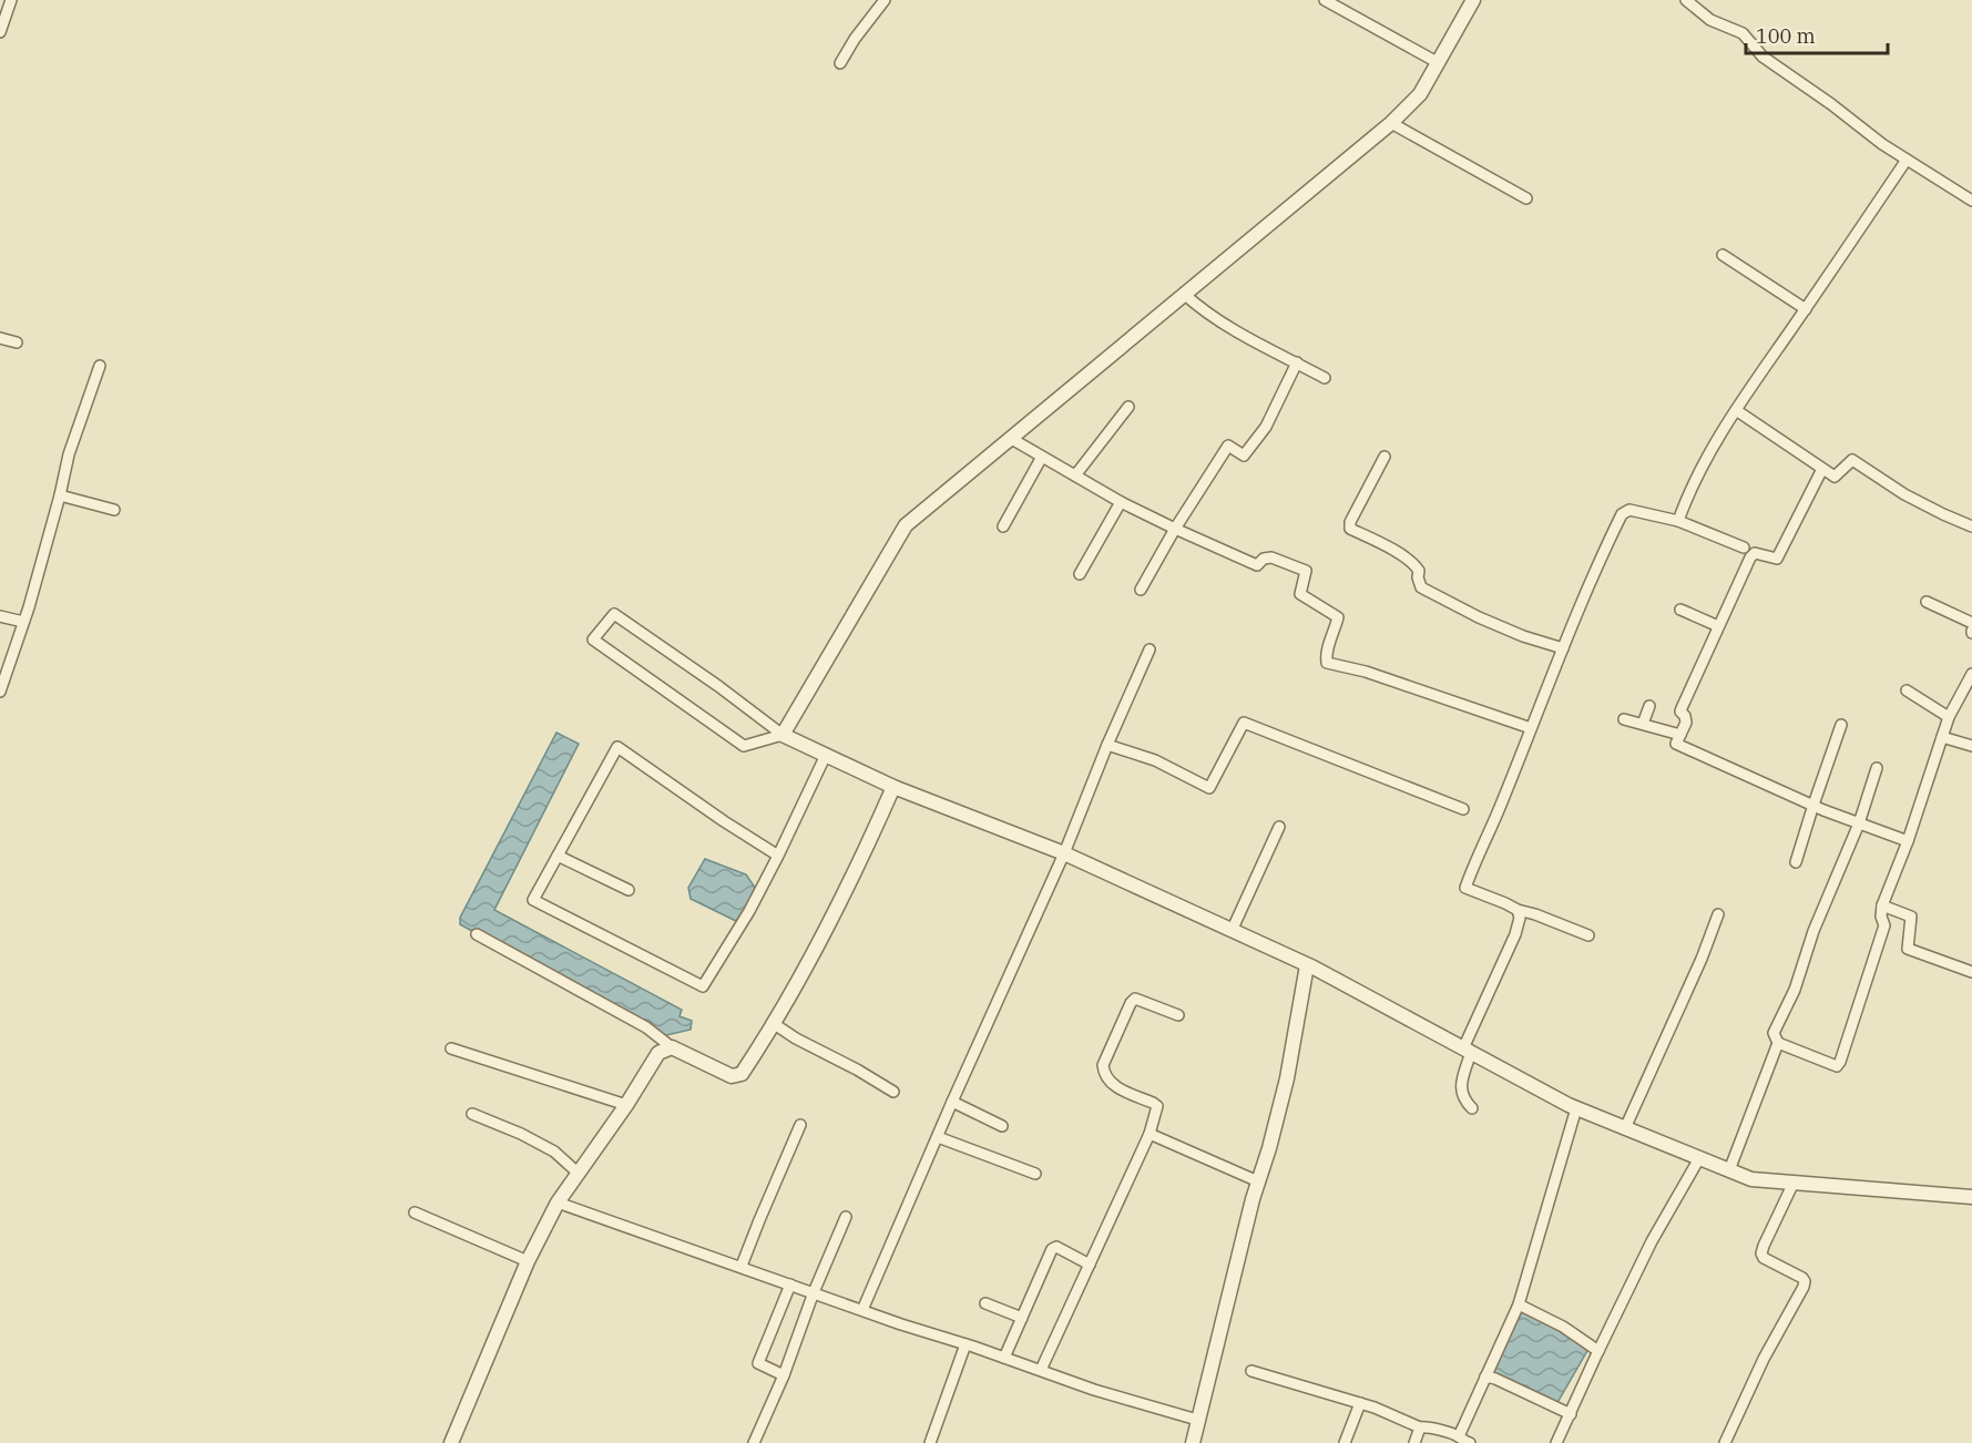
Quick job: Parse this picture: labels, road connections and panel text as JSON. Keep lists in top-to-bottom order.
{
  "scale_bar": "100 m"
}
